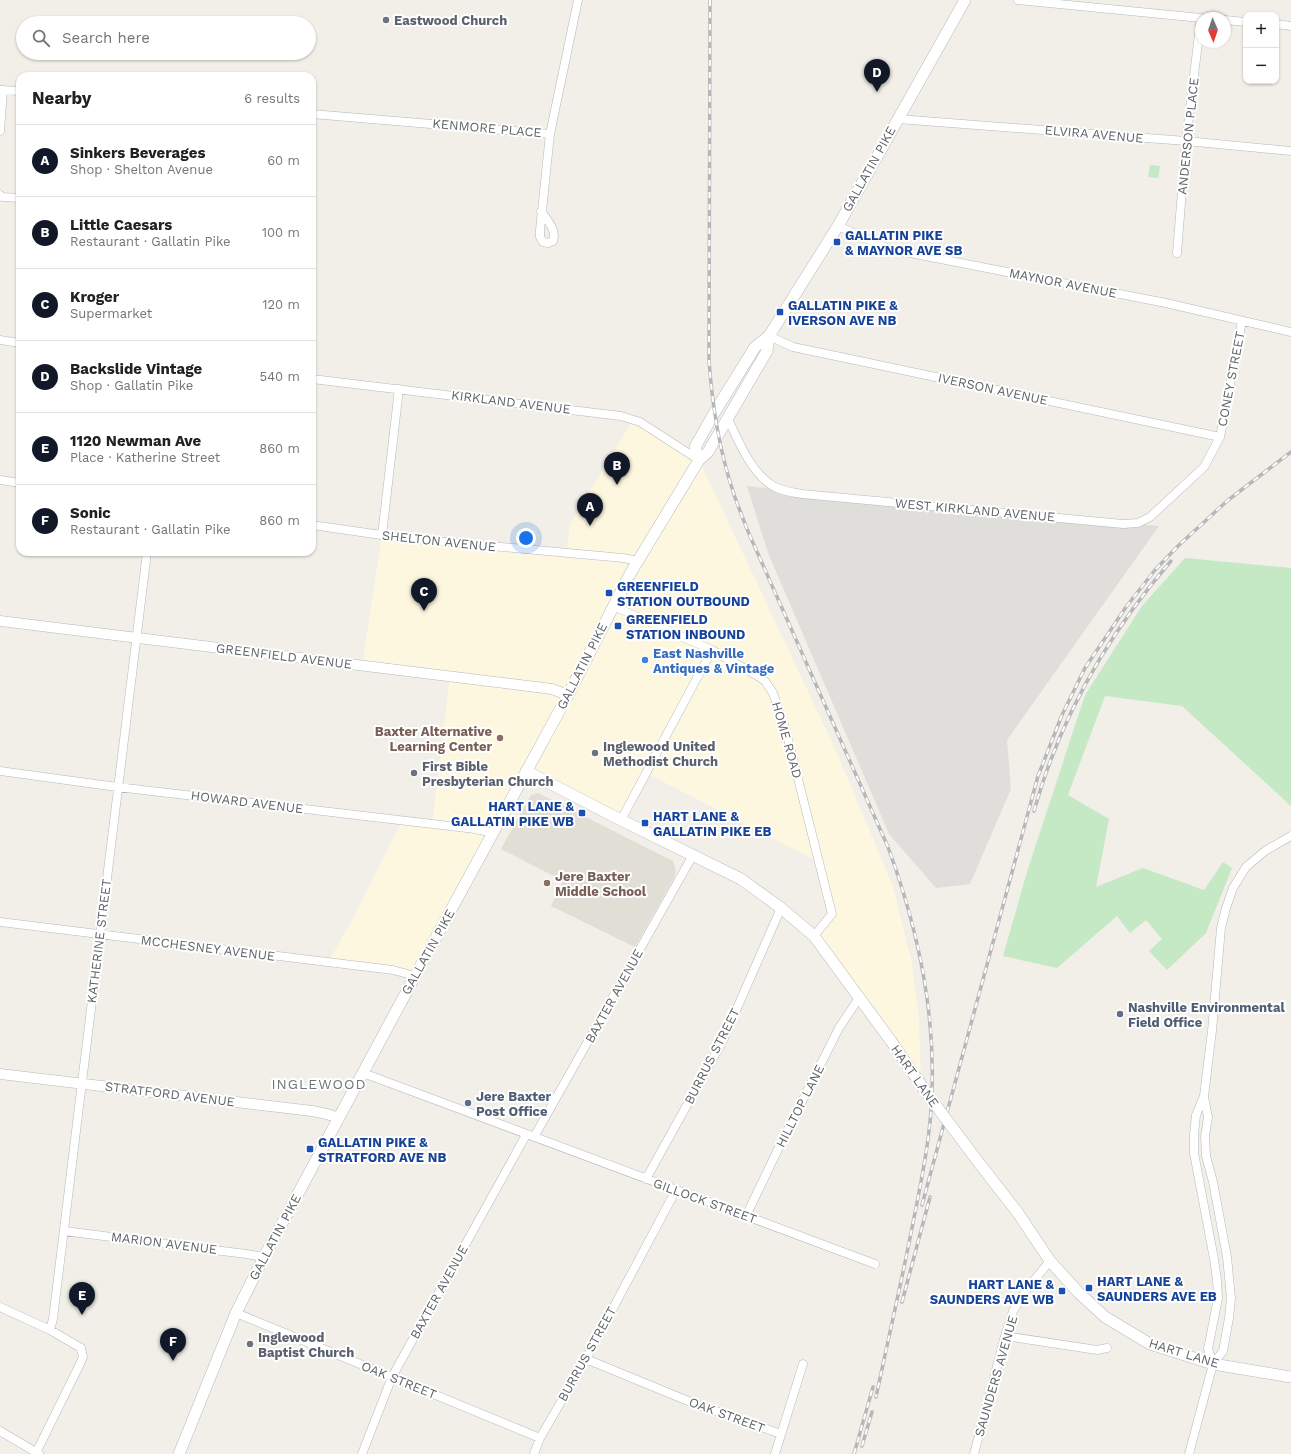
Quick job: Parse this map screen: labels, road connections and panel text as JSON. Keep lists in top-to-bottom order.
{
  "streets": {
    "main road": ["GALLATIN PIKE", "HART LANE"],
    "street": [
      "KENMORE PLACE",
      "ELVIRA AVENUE",
      "ANDERSON PLACE",
      "MAYNOR AVENUE",
      "CONEY STREET",
      "IVERSON AVENUE",
      "KIRKLAND AVENUE",
      "WEST KIRKLAND AVENUE",
      "SHELTON AVENUE",
      "GREENFIELD AVENUE",
      "HOME ROAD",
      "HOWARD AVENUE",
      "KATHERINE STREET",
      "MCCHESNEY AVENUE",
      "BAXTER AVENUE",
      "BURRUS STREET",
      "STRATFORD AVENUE",
      "HILLTOP LANE",
      "GILLOCK STREET",
      "MARION AVENUE",
      "SAUNDERS AVENUE",
      "OAK STREET"
    ]
  },
  "crossings": [
    ["ELVIRA AVENUE", "ANDERSON PLACE"],
    ["ELVIRA AVENUE", "GALLATIN PIKE"],
    ["GALLATIN PIKE", "MAYNOR AVENUE"],
    ["GALLATIN PIKE", "IVERSON AVENUE"],
    ["GALLATIN PIKE", "KIRKLAND AVENUE"],
    ["GALLATIN PIKE", "WEST KIRKLAND AVENUE"],
    ["GALLATIN PIKE", "SHELTON AVENUE"],
    ["GALLATIN PIKE", "GREENFIELD AVENUE"],
    ["GALLATIN PIKE", "HOME ROAD"],
    ["GALLATIN PIKE", "HOWARD AVENUE"],
    ["GALLATIN PIKE", "MCCHESNEY AVENUE"],
    ["GALLATIN PIKE", "HART LANE"],
    ["GALLATIN PIKE", "STRATFORD AVENUE"],
    ["GALLATIN PIKE", "MARION AVENUE"],
    ["GALLATIN PIKE", "OAK STREET"],
    ["MAYNOR AVENUE", "CONEY STREET"],
    ["CONEY STREET", "IVERSON AVENUE"],
    ["CONEY STREET", "WEST KIRKLAND AVENUE"],
    ["IVERSON AVENUE", "WEST KIRKLAND AVENUE"],
    ["GREENFIELD AVENUE", "KATHERINE STREET"],
    ["HOME ROAD", "HART LANE"],
    ["HOWARD AVENUE", "KATHERINE STREET"],
    ["KATHERINE STREET", "MCCHESNEY AVENUE"],
    ["KATHERINE STREET", "STRATFORD AVENUE"],
    ["KATHERINE STREET", "MARION AVENUE"],
    ["BAXTER AVENUE", "HART LANE"],
    ["BAXTER AVENUE", "GILLOCK STREET"],
    ["BAXTER AVENUE", "OAK STREET"],
    ["BURRUS STREET", "HART LANE"],
    ["BURRUS STREET", "GILLOCK STREET"],
    ["BURRUS STREET", "OAK STREET"],
    ["HART LANE", "HILLTOP LANE"],
    ["HART LANE", "SAUNDERS AVENUE"],
    ["HILLTOP LANE", "GILLOCK STREET"]
  ],
  "districts": ["INGLEWOOD"],
  "places": {
    "other": [
      "Eastwood Church",
      "East Nashville Antiques & Vintage",
      "Baxter Alternative Learning Center",
      "Inglewood United Methodist Church",
      "First Bible Presbyterian Church",
      "Jere Baxter Middle School",
      "Nashville Environmental Field Office",
      "Jere Baxter Post Office",
      "Inglewood Baptist Church"
    ],
    "transit": [
      "GALLATIN PIKE & MAYNOR AVE SB",
      "GALLATIN PIKE & IVERSON AVE NB",
      "GREENFIELD STATION OUTBOUND",
      "GREENFIELD STATION INBOUND",
      "HART LANE & GALLATIN PIKE WB",
      "HART LANE & GALLATIN PIKE EB",
      "GALLATIN PIKE & STRATFORD AVE NB",
      "HART LANE & SAUNDERS AVE EB",
      "HART LANE & SAUNDERS AVE WB"
    ]
  },
  "north": "bottom",
  "page": {
    "map_buttons": ["+", "−"],
    "search": "Search here",
    "pins": [
      "D",
      "B",
      "A",
      "C",
      "E",
      "F"
    ],
    "heading": ["Nearby", "6 results"],
    "list": [
      {
        "mark": "A",
        "name": "Sinkers Beverages",
        "note": "Shop · Shelton Avenue",
        "value": "60 m"
      },
      {
        "mark": "B",
        "name": "Little Caesars",
        "note": "Restaurant · Gallatin Pike",
        "value": "100 m"
      },
      {
        "mark": "C",
        "name": "Kroger",
        "note": "Supermarket",
        "value": "120 m"
      },
      {
        "mark": "D",
        "name": "Backslide Vintage",
        "note": "Shop · Gallatin Pike",
        "value": "540 m"
      },
      {
        "mark": "E",
        "name": "1120 Newman Ave",
        "note": "Place · Katherine Street",
        "value": "860 m"
      },
      {
        "mark": "F",
        "name": "Sonic",
        "note": "Restaurant · Gallatin Pike",
        "value": "860 m"
      }
    ]
  }
}
